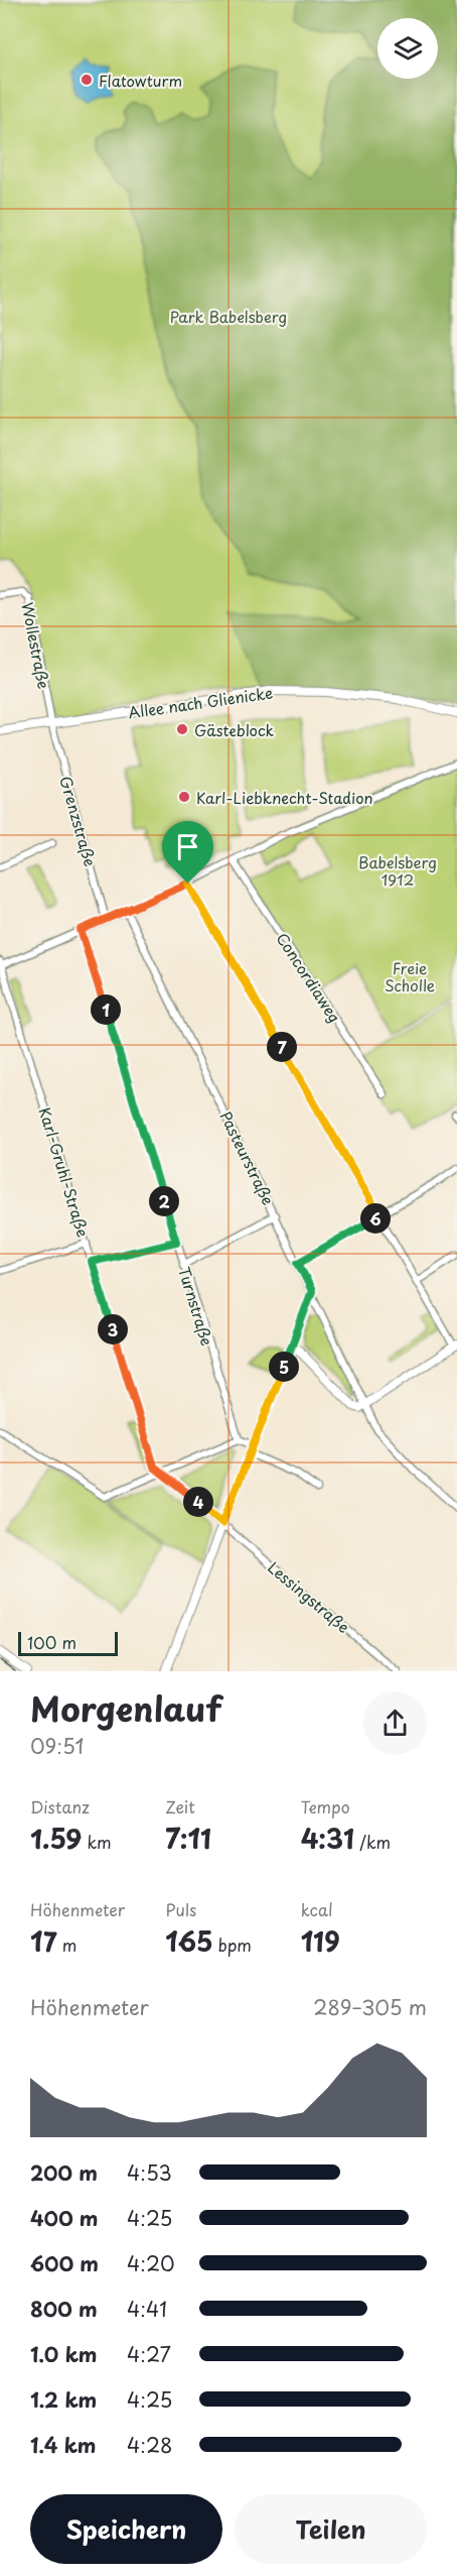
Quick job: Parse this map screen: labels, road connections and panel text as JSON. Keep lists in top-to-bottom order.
{
  "streets": {
    "street": [
      "Wollestraße",
      "Allee nach Glienicke",
      "Grenzstraße",
      "Concordiaweg",
      "Pasteurstraße",
      "Karl-Gruhl-Straße",
      "Turnstraße",
      "Lessingstraße"
    ]
  },
  "crossings": [
    ["Wollestraße", "Allee nach Glienicke"],
    ["Wollestraße", "Grenzstraße"],
    ["Allee nach Glienicke", "Grenzstraße"],
    ["Karl-Gruhl-Straße", "Lessingstraße"]
  ],
  "parks": ["Park Babelsberg", "Babelsberg 1912", "Freie Scholle"],
  "places": ["Flatowturm", "Gästeblock", "Karl-Liebknecht-Stadion"],
  "scale_bar": "100 m",
  "page": {
    "pins": [
      "1",
      "7",
      "2",
      "6",
      "3",
      "5",
      "4"
    ],
    "scale": "100 m",
    "heading": ["Morgenlauf", "09:51"],
    "stats": [
      ["Distanz", "1.59 km"],
      ["Zeit", "7:11"],
      ["Tempo", "4:31 /km"],
      ["Höhenmeter", "17 m"],
      ["Puls", "165 bpm"],
      ["kcal", "119"]
    ],
    "chart": ["Höhenmeter", "289–305 m"],
    "list": [
      {
        "name": "200 m",
        "note": "4:53"
      },
      {
        "name": "400 m",
        "note": "4:25"
      },
      {
        "name": "600 m",
        "note": "4:20"
      },
      {
        "name": "800 m",
        "note": "4:41"
      },
      {
        "name": "1.0 km",
        "note": "4:27"
      },
      {
        "name": "1.2 km",
        "note": "4:25"
      },
      {
        "name": "1.4 km",
        "note": "4:28"
      }
    ],
    "buttons": ["Speichern", "Teilen"]
  }
}
